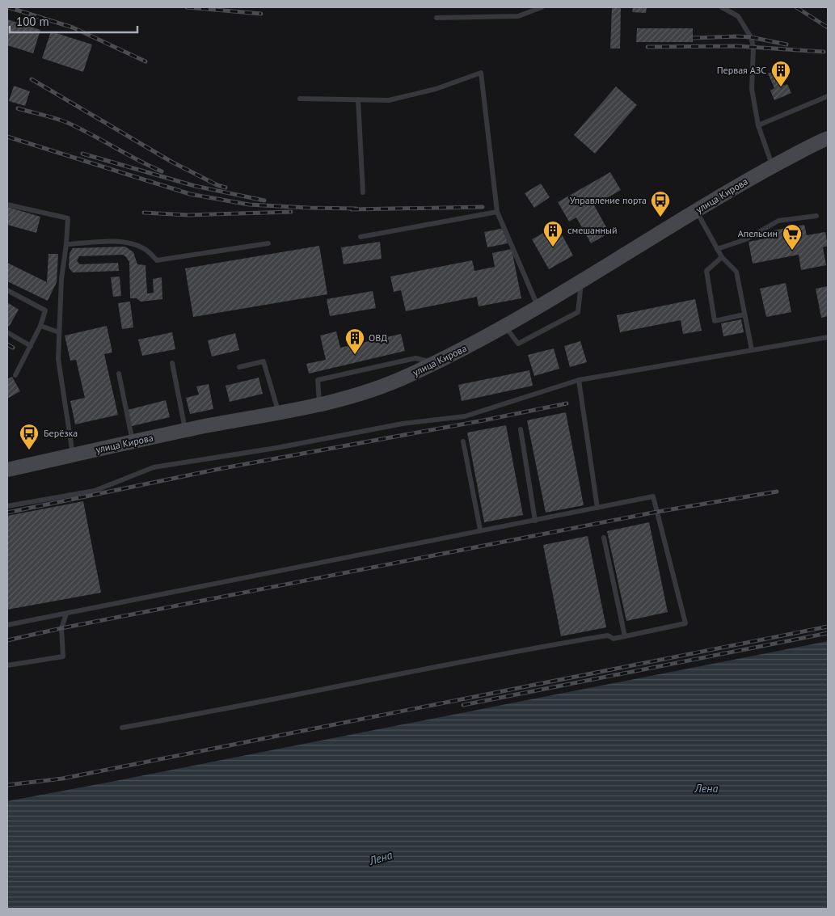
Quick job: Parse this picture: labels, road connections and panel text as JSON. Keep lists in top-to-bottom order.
{
  "streets": {
    "main road": ["улица Кирова"]
  },
  "water": ["Лена"],
  "places": {
    "building": ["Первая АЗС", "смешанный", "ОВД"],
    "bus stop": ["Управление порта", "Берёзка"],
    "supermarket": ["Апельсин"]
  },
  "scale_bar": "100 m"
}
